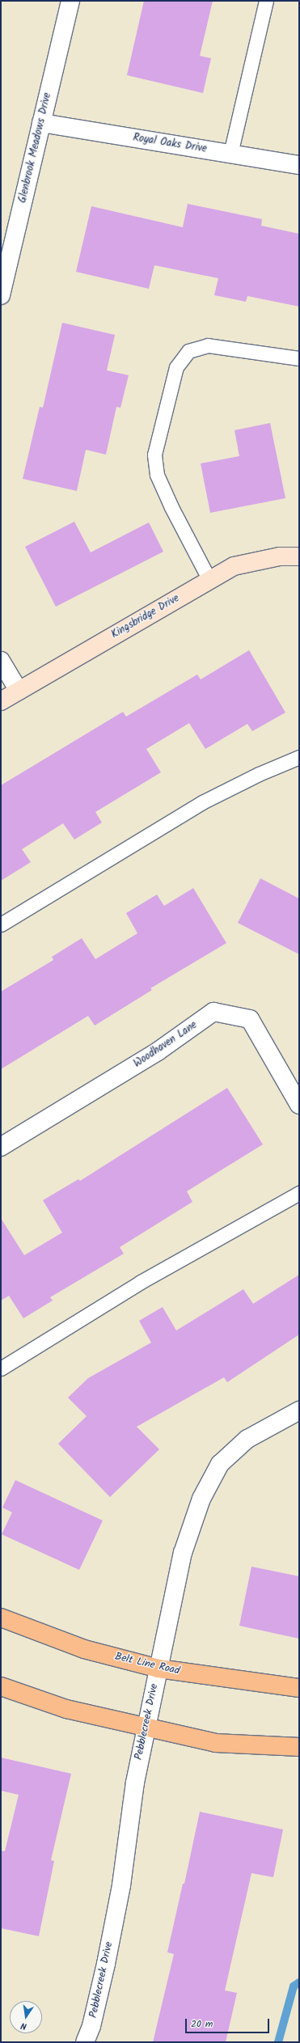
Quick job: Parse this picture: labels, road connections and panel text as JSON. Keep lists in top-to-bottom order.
{
  "streets": {
    "main road": ["Belt Line Road"],
    "street": [
      "Royal Oaks Drive",
      "Glenbrook Meadows Drive",
      "Kingsbridge Drive",
      "Woodhaven Lane",
      "Pebblecreek Drive"
    ]
  },
  "crossings": [
    ["Royal Oaks Drive", "Glenbrook Meadows Drive"],
    ["Belt Line Road", "Pebblecreek Drive"]
  ],
  "scale_bar": "20 m",
  "north": "bottom"
}
